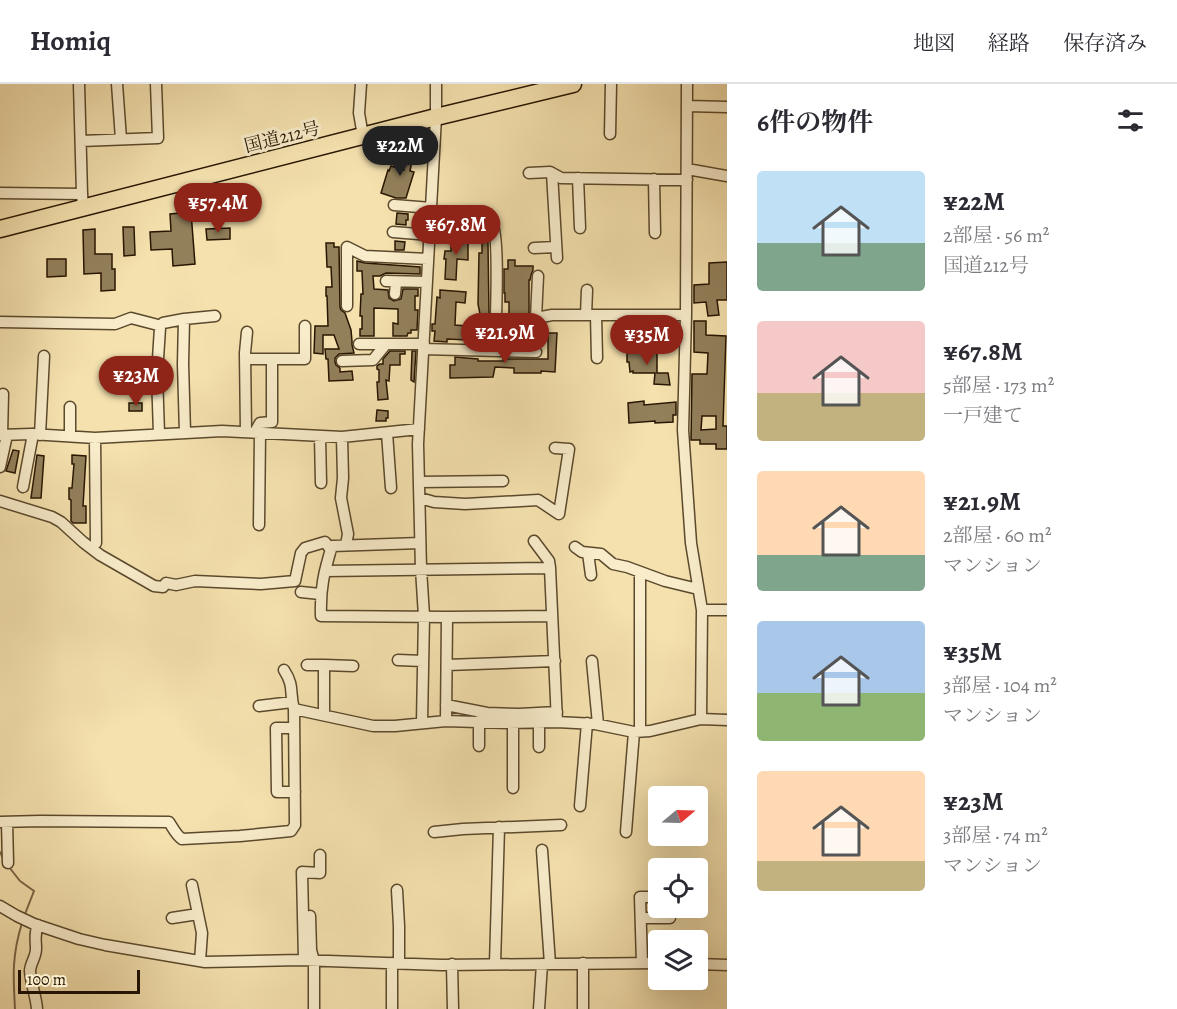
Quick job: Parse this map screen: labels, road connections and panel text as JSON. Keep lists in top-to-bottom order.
{
  "streets": {
    "highway": ["国道212号"]
  },
  "scale_bar": "100 m",
  "north": "right",
  "page": {
    "header": "Homiq",
    "nav": ["地図", "経路", "保存済み"],
    "heading": "6件の物件",
    "price": [
      "¥22M",
      "¥57.4M",
      "¥67.8M",
      "¥21.9M",
      "¥35M",
      "¥23M"
    ],
    "list": [
      {
        "name": "¥22M",
        "note": "2部屋 · 56 m² · 国道212号"
      },
      {
        "name": "¥67.8M",
        "note": "5部屋 · 173 m² · 一戸建て"
      },
      {
        "name": "¥21.9M",
        "note": "2部屋 · 60 m² · マンション"
      },
      {
        "name": "¥35M",
        "note": "3部屋 · 104 m² · マンション"
      },
      {
        "name": "¥23M",
        "note": "3部屋 · 74 m² · マンション"
      }
    ],
    "scale": "100 m"
  }
}
